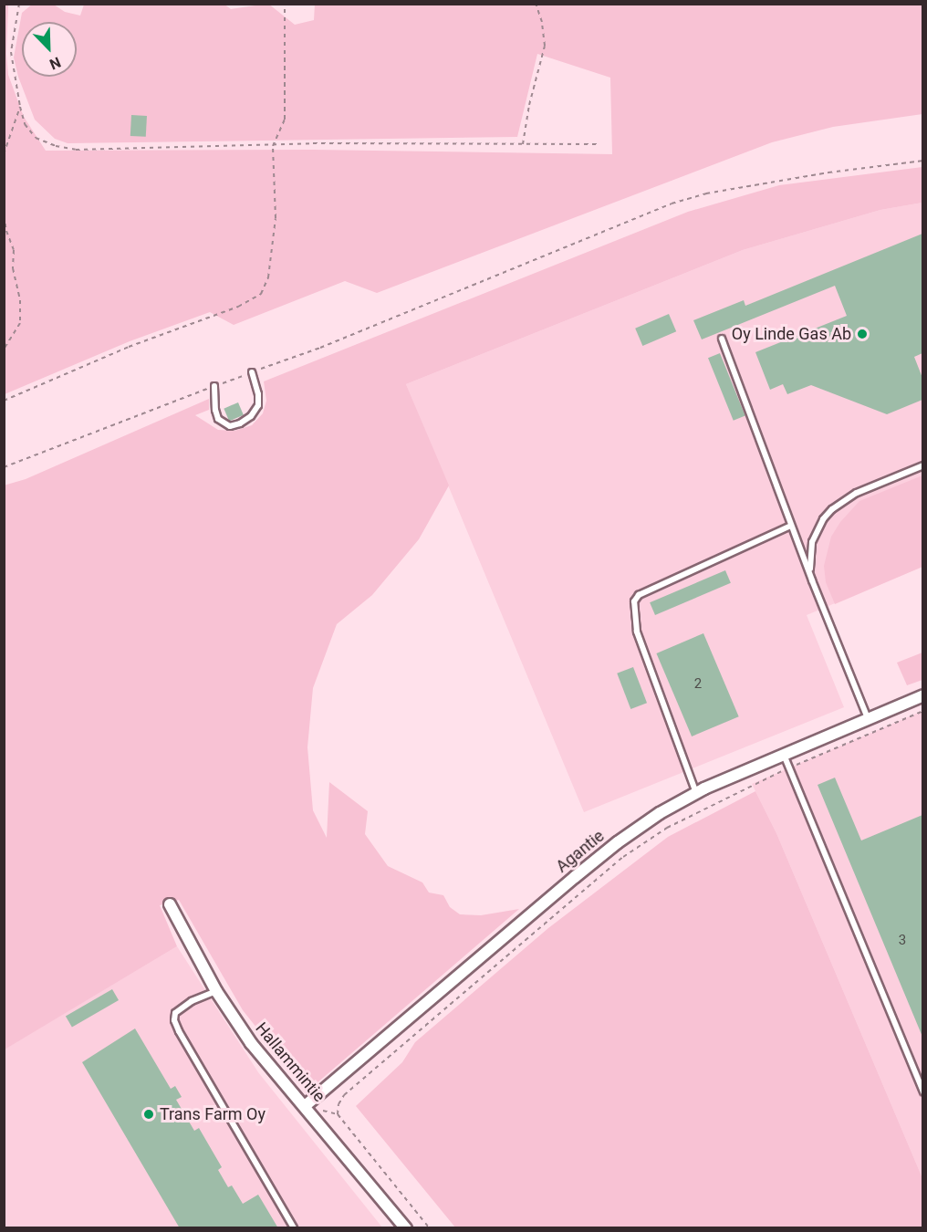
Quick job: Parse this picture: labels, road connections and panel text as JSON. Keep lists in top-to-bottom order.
{
  "streets": {
    "street": ["Agantie", "Hallammintie"]
  },
  "crossings": [
    ["Agantie", "Hallammintie"]
  ],
  "places": ["Oy Linde Gas Ab", "Trans Farm Oy"],
  "house_numbers": ["2", "3"],
  "north": "bottom right"
}
